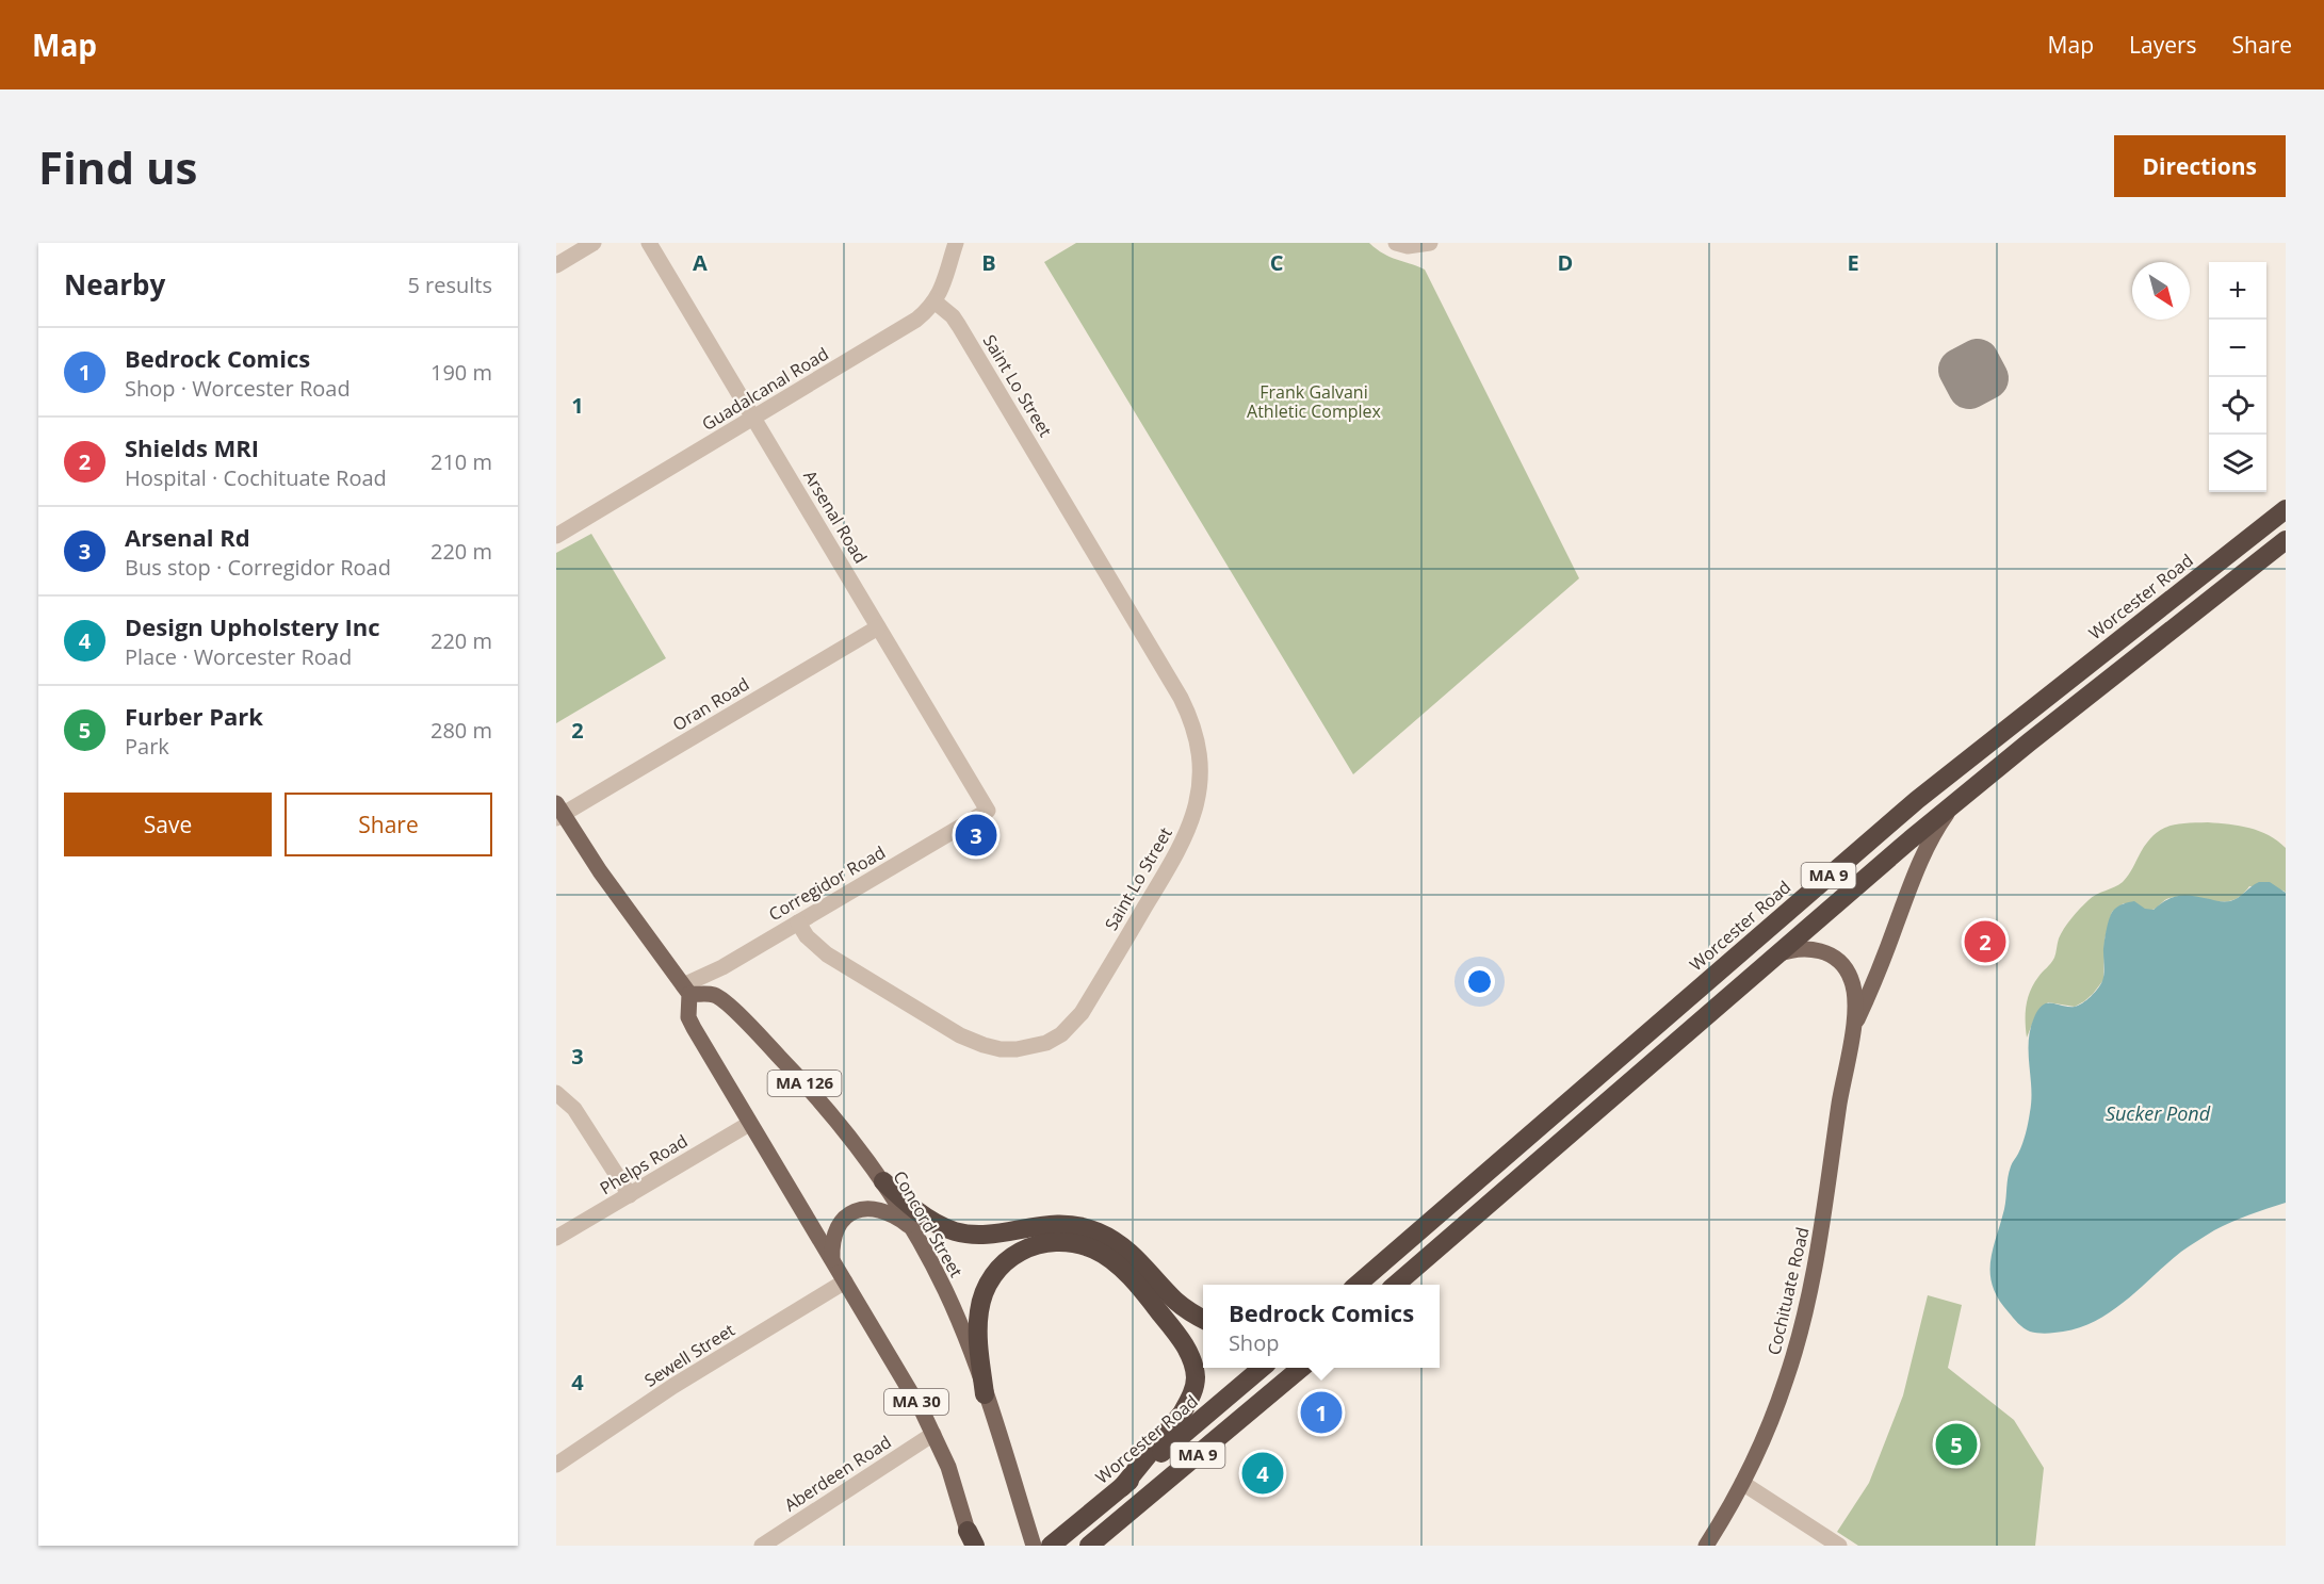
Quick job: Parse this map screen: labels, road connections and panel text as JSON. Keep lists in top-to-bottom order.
{
  "streets": {
    "highway": ["Worcester Road", "MA 9"],
    "main road": [
      "MA 126",
      "Concord Street",
      "Cochituate Road",
      "MA 30"
    ],
    "street": [
      "Saint Lo Street",
      "Guadalcanal Road",
      "Arsenal Road",
      "Oran Road",
      "Corregidor Road",
      "Phelps Road",
      "Sewell Street",
      "Aberdeen Road"
    ]
  },
  "crossings": [
    ["Saint Lo Street", "Guadalcanal Road"],
    ["Saint Lo Street", "Corregidor Road"],
    ["Guadalcanal Road", "Arsenal Road"],
    ["Arsenal Road", "Oran Road"],
    ["Arsenal Road", "Corregidor Road"],
    ["MA 9", "Cochituate Road"],
    ["Corregidor Road", "Concord Street"],
    ["Sewell Street", "MA 30"],
    ["MA 30", "Aberdeen Road"]
  ],
  "water": ["Sucker Pond"],
  "parks": ["Frank Galvani Athletic Complex"],
  "north": "bottom right",
  "page": {
    "header": "Map",
    "nav": ["Map", "Layers", "Share"],
    "buttons": [
      "Directions",
      ["Save", "Share"]
    ],
    "title": "Find us",
    "heading": ["Nearby", "5 results"],
    "map_buttons": ["+", "−"],
    "list": [
      {
        "mark": "1",
        "name": "Bedrock Comics",
        "note": "Shop · Worcester Road",
        "value": "190 m"
      },
      {
        "mark": "2",
        "name": "Shields MRI",
        "note": "Hospital · Cochituate Road",
        "value": "210 m"
      },
      {
        "mark": "3",
        "name": "Arsenal Rd",
        "note": "Bus stop · Corregidor Road",
        "value": "220 m"
      },
      {
        "mark": "4",
        "name": "Design Upholstery Inc",
        "note": "Place · Worcester Road",
        "value": "220 m"
      },
      {
        "mark": "5",
        "name": "Furber Park",
        "note": "Park",
        "value": "280 m"
      }
    ],
    "pins": [
      "3",
      "2",
      "1",
      "5",
      "4"
    ],
    "popup": ["Bedrock Comics", "Shop"]
  },
  "grid": {
    "columns": [
      "A",
      "B",
      "C",
      "D",
      "E"
    ],
    "rows": [
      "1",
      "2",
      "3",
      "4"
    ]
  }
}
